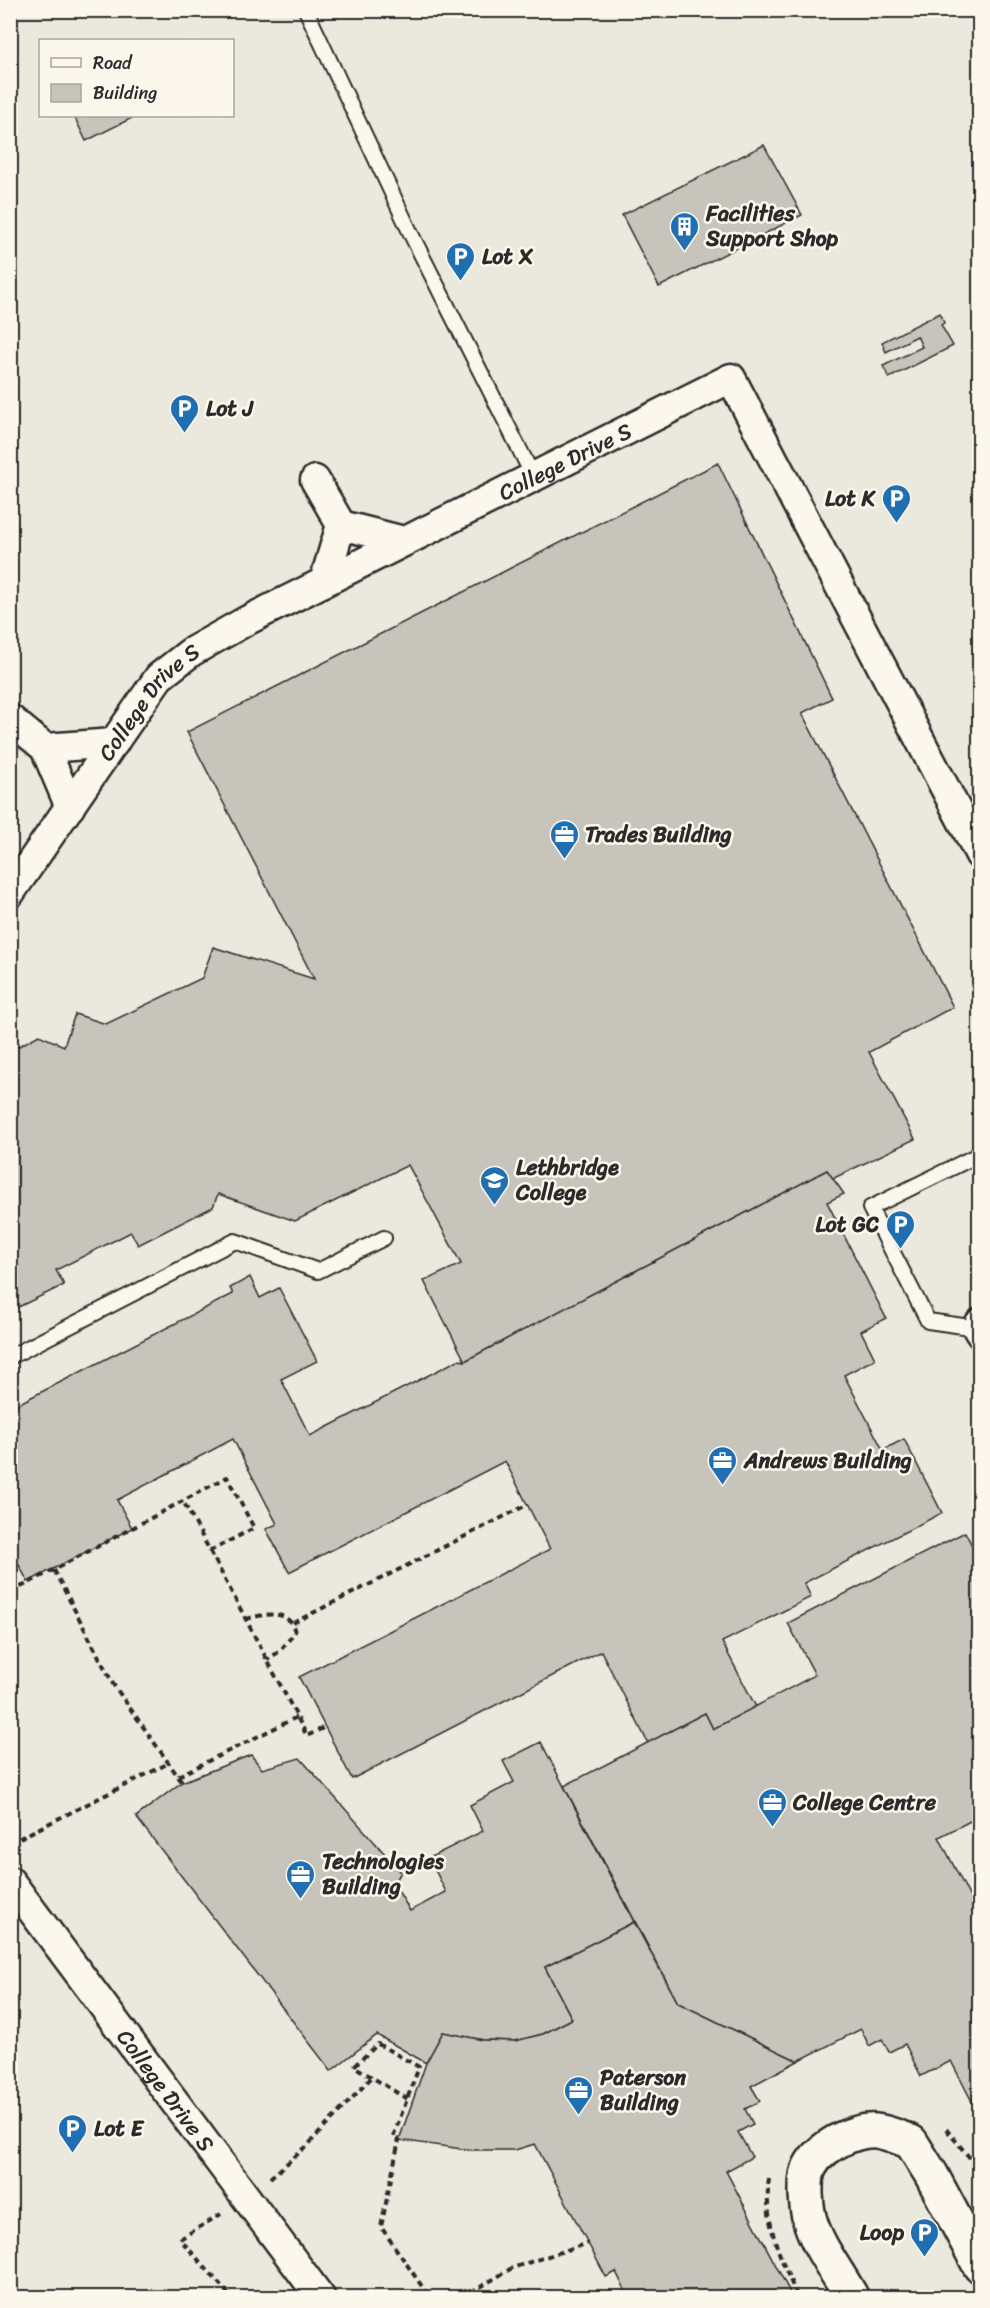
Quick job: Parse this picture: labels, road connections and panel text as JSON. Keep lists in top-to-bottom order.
{
  "streets": {
    "street": ["College Drive S"]
  },
  "places": {
    "building": ["Facilities Support Shop"],
    "parking": [
      "Lot X",
      "Lot J",
      "Lot K",
      "Lot GC",
      "Lot E",
      "Loop"
    ],
    "office": [
      "Trades Building",
      "Andrews Building",
      "College Centre",
      "Technologies Building",
      "Paterson Building"
    ],
    "school or university": ["Lethbridge College"]
  },
  "legend": ["Road", "Building"]
}
